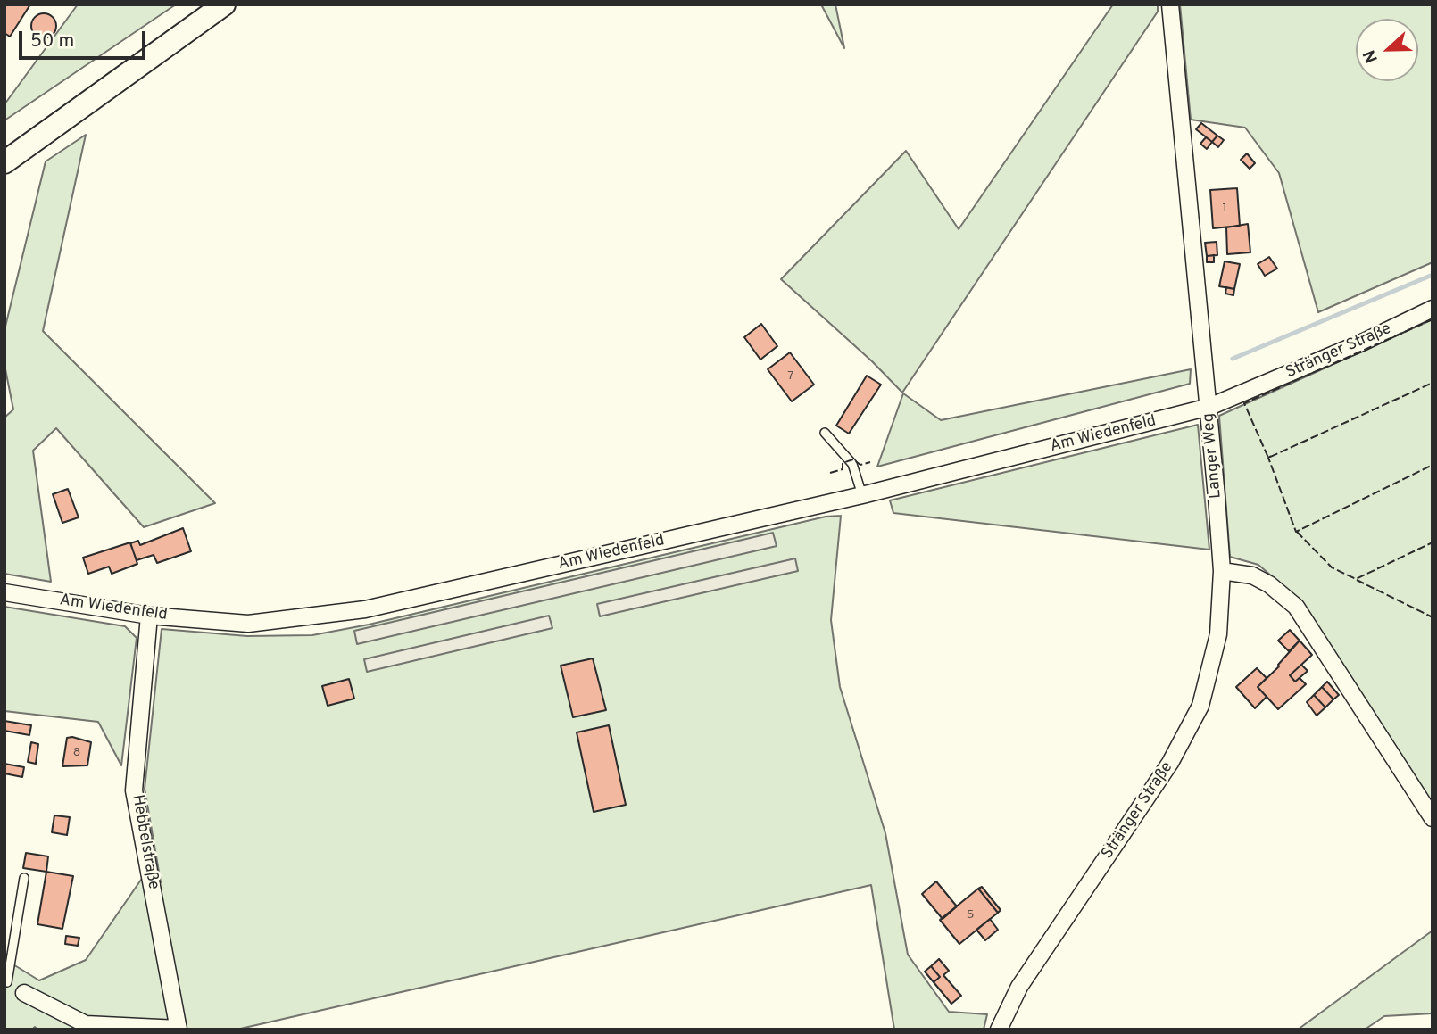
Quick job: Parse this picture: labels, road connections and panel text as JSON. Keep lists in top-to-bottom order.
{
  "streets": {
    "street": [
      "Stränger Straße",
      "Am Wiedenfeld",
      "Langer Weg",
      "Hebbelstraße"
    ]
  },
  "crossings": [
    ["Stränger Straße", "Am Wiedenfeld"],
    ["Stränger Straße", "Langer Weg"],
    ["Am Wiedenfeld", "Langer Weg"],
    ["Am Wiedenfeld", "Hebbelstraße"]
  ],
  "house_numbers": [
    "1",
    "7",
    "8",
    "5"
  ],
  "scale_bar": "50 m",
  "north": "left"
}
